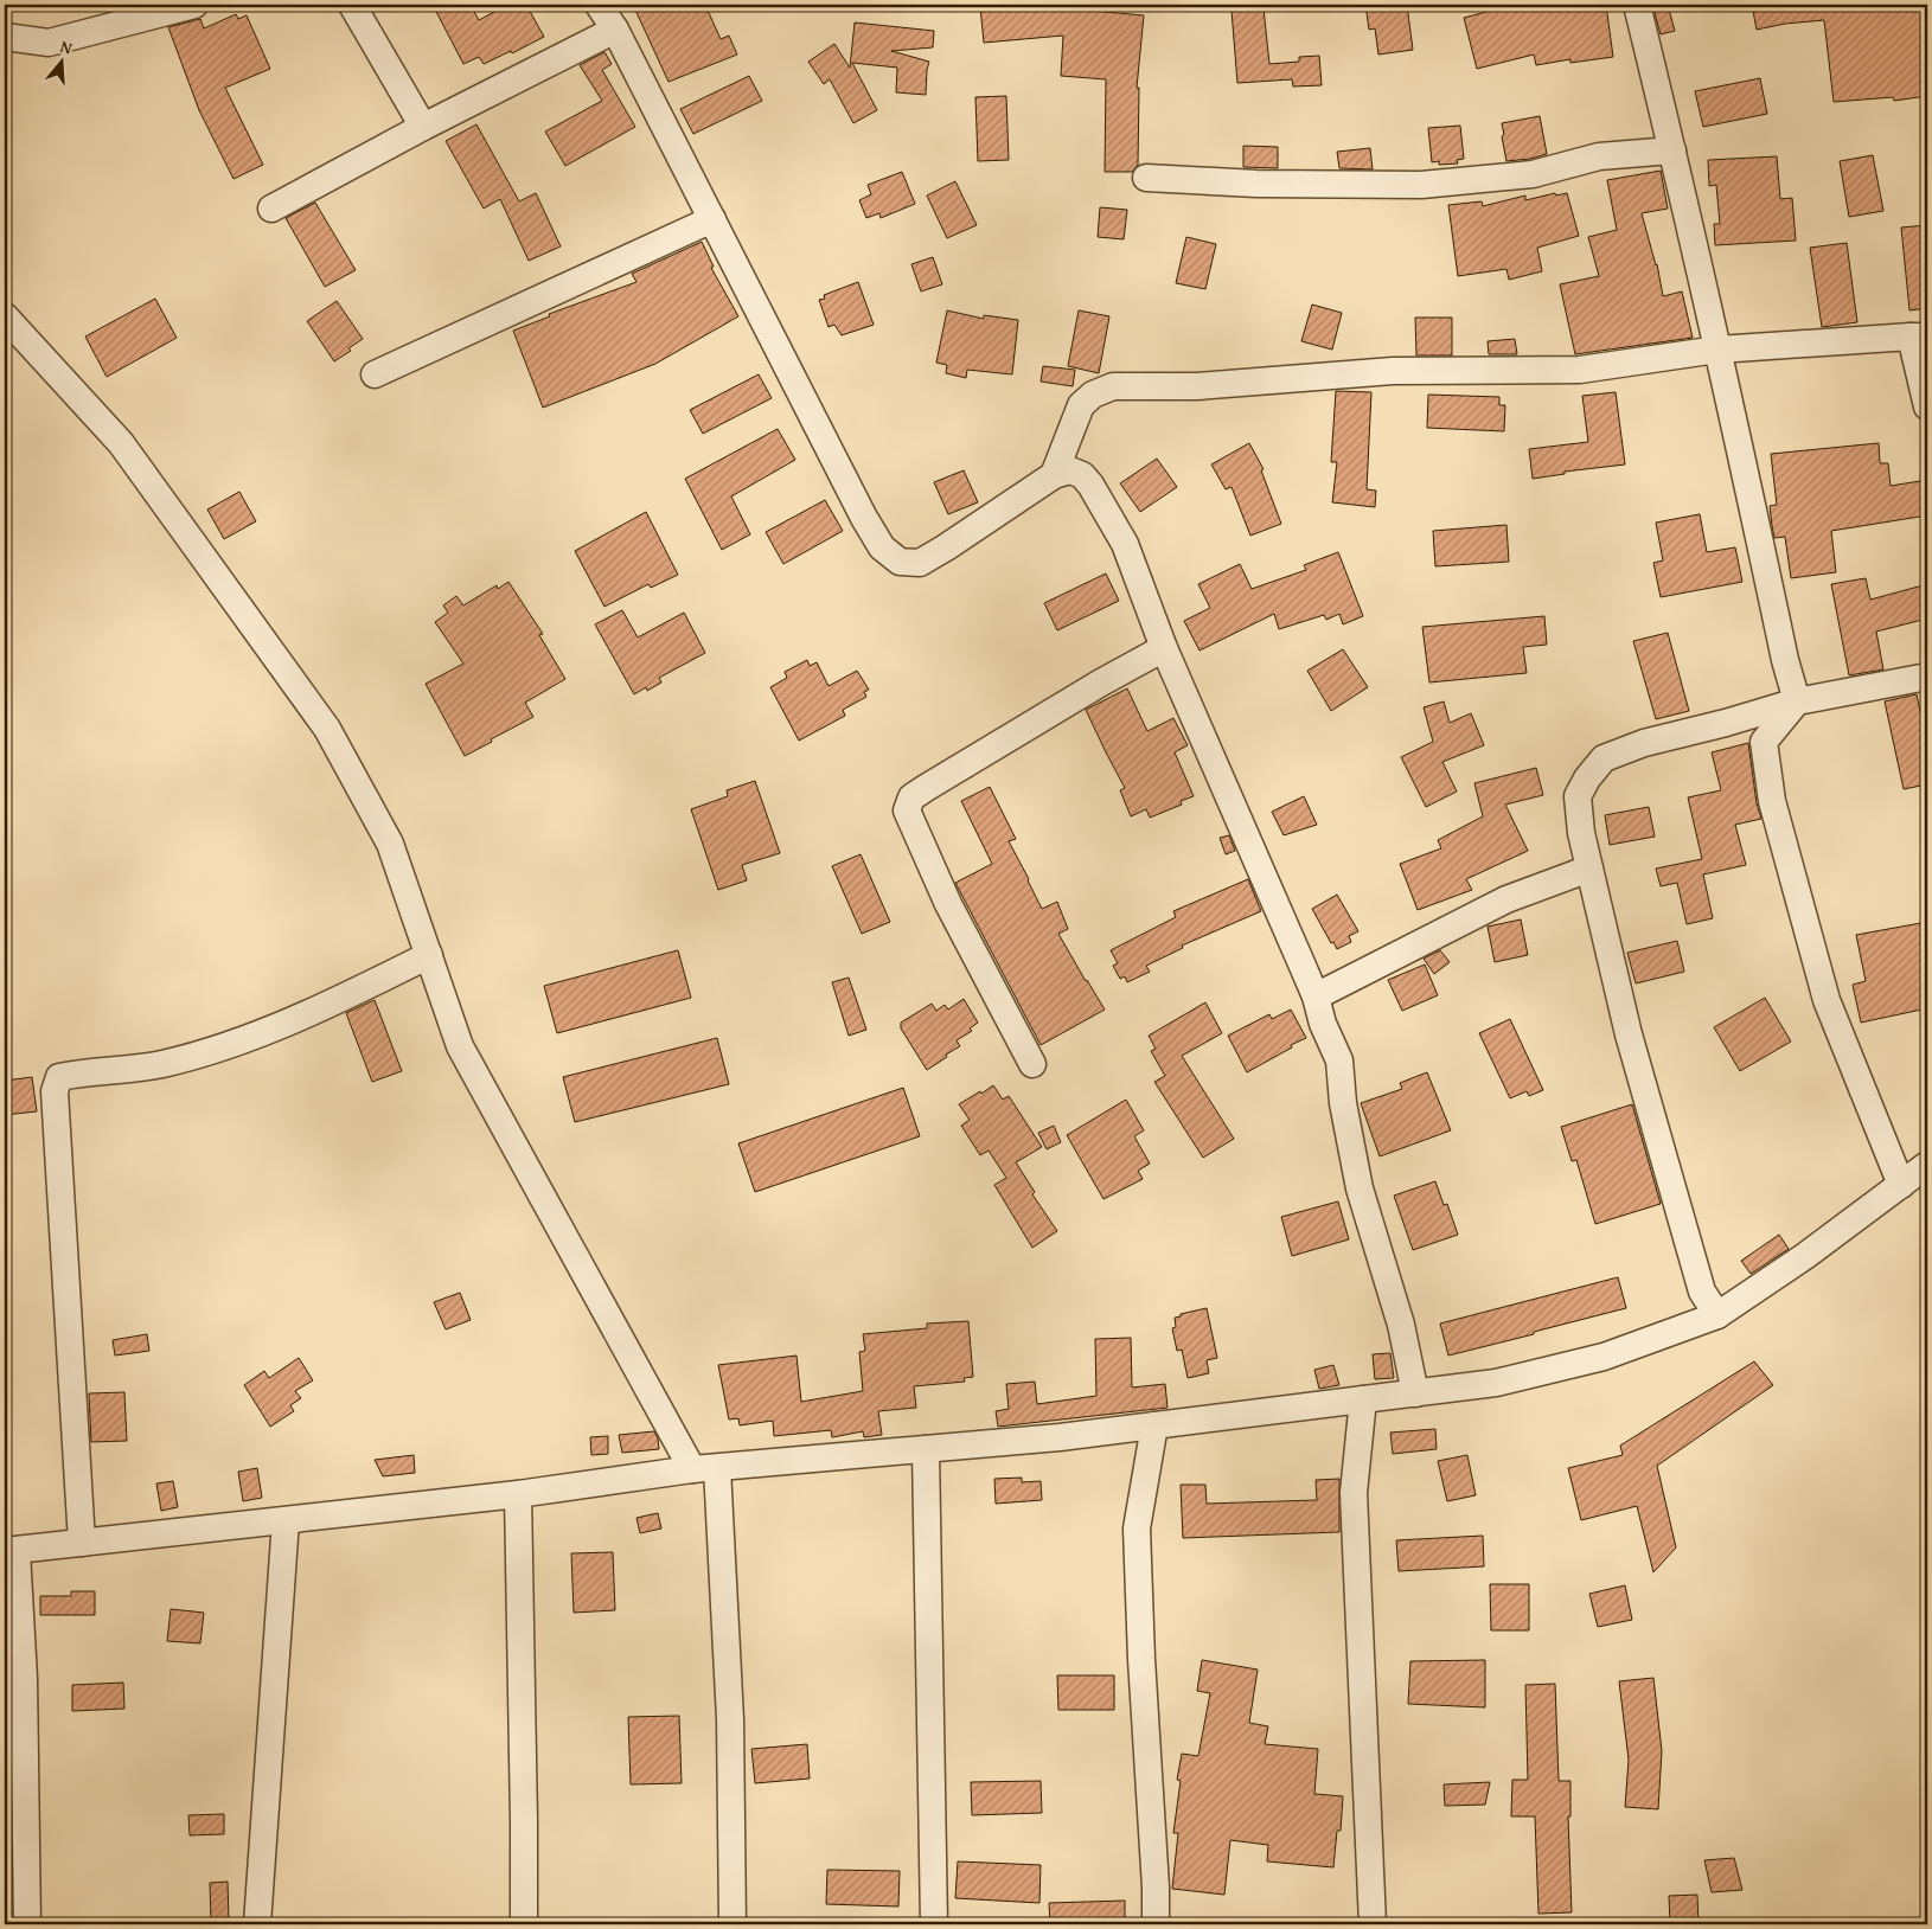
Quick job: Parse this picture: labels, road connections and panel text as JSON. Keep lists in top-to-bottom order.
{
  "north": "top"
}
